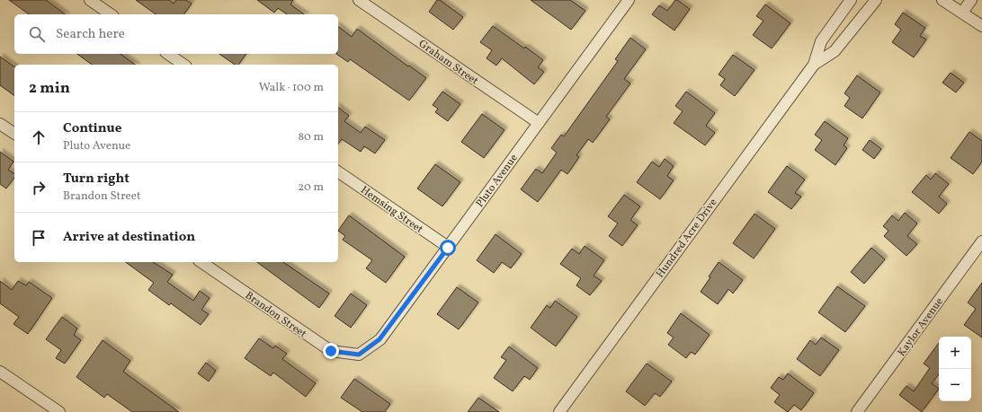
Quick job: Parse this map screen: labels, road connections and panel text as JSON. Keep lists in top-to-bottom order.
{
  "streets": {
    "street": [
      "Graham Street",
      "Pluto Avenue",
      "Hemsing Street",
      "Hundred Acre Drive",
      "Brandon Street",
      "Kaylor Avenue"
    ]
  },
  "crossings": [
    ["Graham Street", "Pluto Avenue"],
    ["Pluto Avenue", "Hemsing Street"],
    ["Pluto Avenue", "Brandon Street"]
  ],
  "page": {
    "search": "Search here",
    "heading": ["2 min", "Walk · 100 m"],
    "list": [
      ["Continue", "Pluto Avenue", "80 m"],
      ["Turn right", "Brandon Street", "20 m"],
      "Arrive at destination"
    ],
    "map_buttons": ["+", "−"]
  }
}
